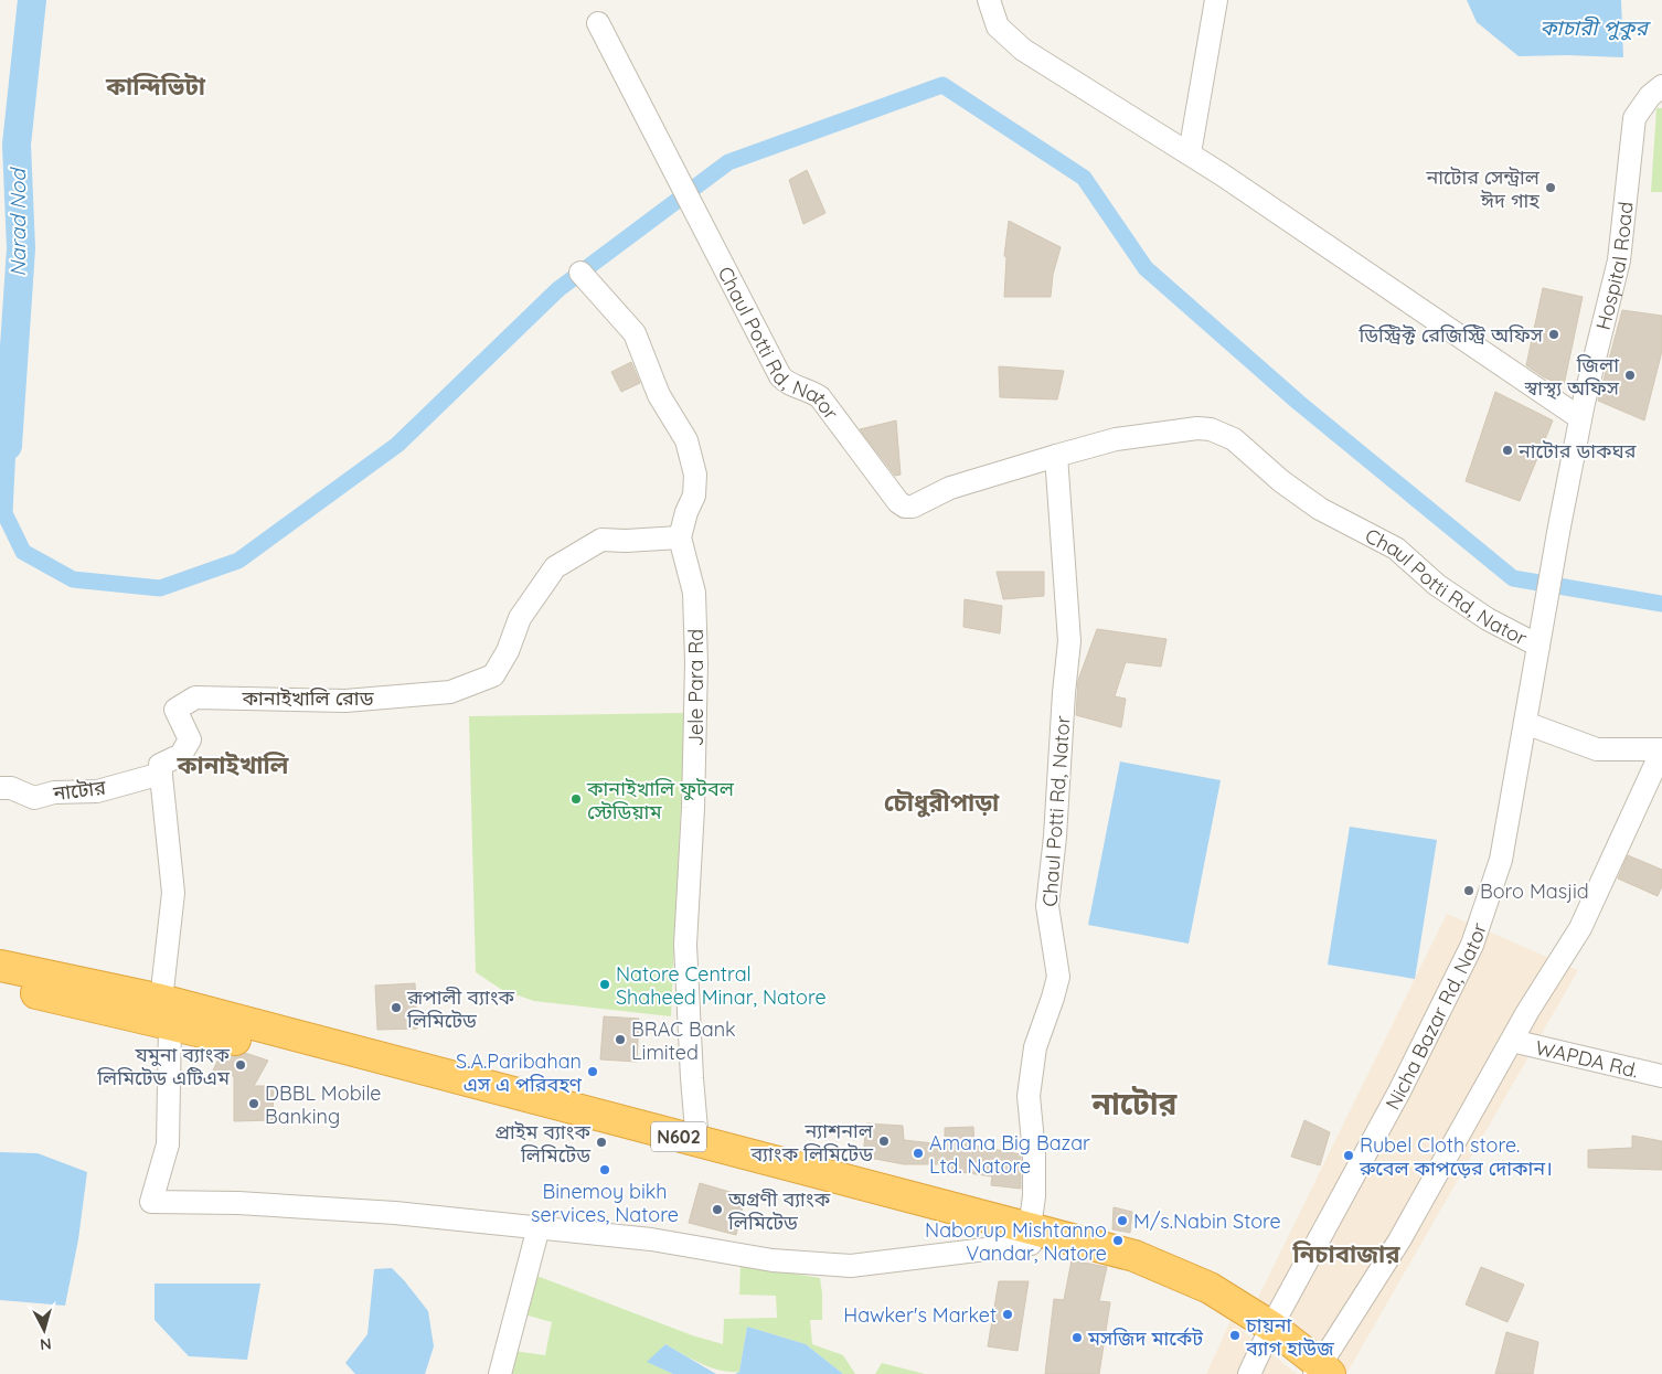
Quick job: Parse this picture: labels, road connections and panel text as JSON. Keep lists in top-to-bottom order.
{
  "streets": {
    "highway": ["N602"],
    "street": [
      "Hospital Road",
      "Chaul Potti Rd, Nator",
      "Jele Para Rd",
      "কানাইখালি রোড",
      "নাটোর",
      "Nicha Bazar Rd, Nator",
      "WAPDA Rd."
    ]
  },
  "crossings": [
    ["Hospital Road", "Nicha Bazar Rd, Nator"],
    ["Chaul Potti Rd, Nator", "Nicha Bazar Rd, Nator"],
    ["Chaul Potti Rd, Nator", "N602"],
    ["Jele Para Rd", "কানাইখালি রোড"],
    ["Jele Para Rd", "N602"],
    ["কানাইখালি রোড", "নাটোর"],
    ["Nicha Bazar Rd, Nator", "N602"]
  ],
  "districts": [
    "কান্দিভিটা",
    "কানাইখালি",
    "চৌধুরীপাড়া",
    "নাটোর",
    "নিচাবাজার"
  ],
  "water": ["কাচারী পুকুর", "Narad Nod"],
  "places": [
    "নাটোর সেন্ট্রাল ঈদ গাহ",
    "ডিস্ট্রিক্ট রেজিস্ট্রি অফিস",
    "জিলা স্বাস্থ্য অফিস",
    "নাটোর ডাকঘর",
    "কানাইখালি ফুটবল স্টেডিয়াম",
    "Boro Masjid",
    "Natore Central Shaheed Minar, Natore",
    "রূপালী ব্যাংক লিমিটেড",
    "BRAC Bank Limited",
    "যমুনা ব্যাংক লিমিটেড এটিএম",
    "S.A.Paribahan এস এ পরিবহণ",
    "DBBL Mobile Banking",
    "ন্যাশনাল ব্যাংক লিমিটেড",
    "প্রাইম ব্যাংক লিমিটেড",
    "Amana Big Bazar Ltd. Natore",
    "Rubel Cloth store. রুবেল কাপড়ের দোকান।",
    "Binemoy bikh services, Natore",
    "অগ্রণী ব্যাংক লিমিটেড",
    "M/s.Nabin Store",
    "Naborup Mishtanno Vandar, Natore",
    "Hawker's Market",
    "চায়না ব্যাগ হাউজ",
    "মসজিদ মার্কেট"
  ],
  "north": "bottom"
}
